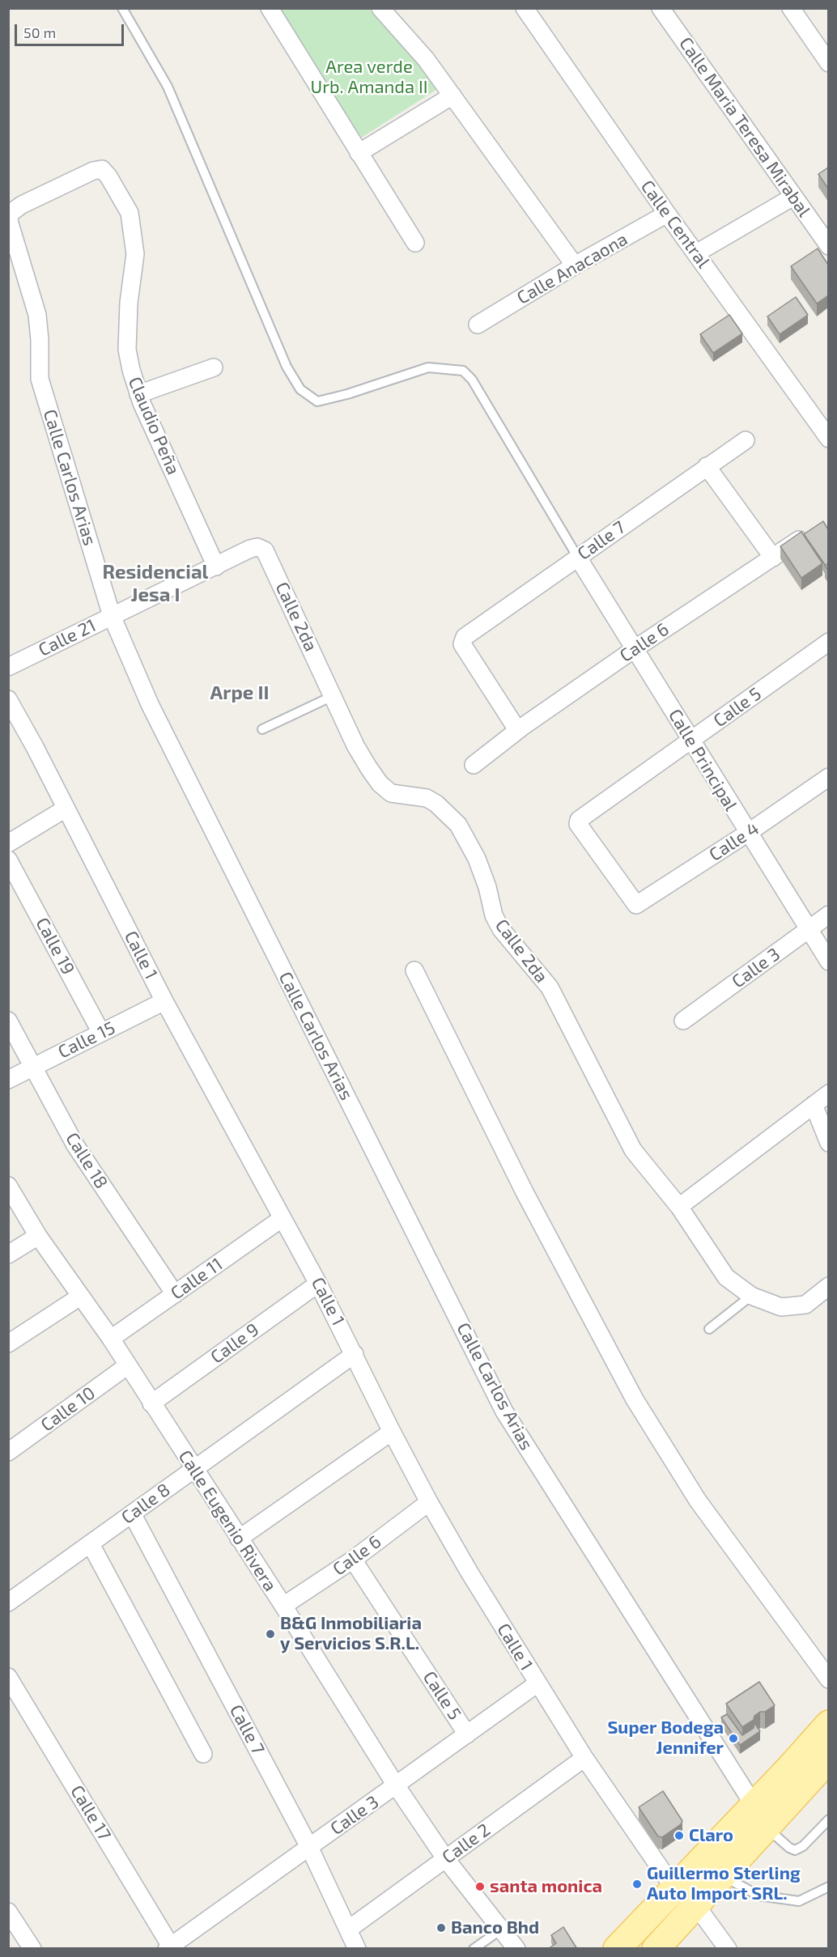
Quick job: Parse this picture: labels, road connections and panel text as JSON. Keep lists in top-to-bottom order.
{
  "streets": {
    "street": [
      "Calle Maria Teresa Mirabal",
      "Calle Central",
      "Calle Anacaona",
      "Claudio Peña",
      "Calle Carlos Arias",
      "Calle 7",
      "Calle 2da",
      "Calle 21",
      "Calle 6",
      "Calle 5",
      "Calle Principal",
      "Calle 4",
      "Calle 19",
      "Calle 1",
      "Calle 3",
      "Calle 15",
      "Calle 18",
      "Calle 11",
      "Calle 9",
      "Calle 10",
      "Calle 8",
      "Calle Eugenio Rivera",
      "Calle 17",
      "Calle 2"
    ]
  },
  "crossings": [
    ["Calle Central", "Calle Anacaona"],
    ["Claudio Peña", "Calle Carlos Arias"],
    ["Claudio Peña", "Calle 21"],
    ["Calle Carlos Arias", "Calle 21"],
    ["Calle 7", "Calle 6"],
    ["Calle 7", "Calle Principal"],
    ["Calle 7", "Calle 3"],
    ["Calle 7", "Calle 8"],
    ["Calle 7", "Calle 2"],
    ["Calle 2da", "Calle 21"],
    ["Calle 6", "Calle 5"],
    ["Calle 6", "Calle Principal"],
    ["Calle 6", "Calle 1"],
    ["Calle 6", "Calle Eugenio Rivera"],
    ["Calle 5", "Calle Principal"],
    ["Calle 5", "Calle 4"],
    ["Calle 5", "Calle 3"],
    ["Calle Principal", "Calle 4"],
    ["Calle Principal", "Calle 3"],
    ["Calle 19", "Calle 15"],
    ["Calle 1", "Calle 3"],
    ["Calle 1", "Calle 15"],
    ["Calle 1", "Calle 11"],
    ["Calle 1", "Calle 9"],
    ["Calle 1", "Calle 8"],
    ["Calle 1", "Calle 2"],
    ["Calle 3", "Calle Eugenio Rivera"],
    ["Calle 3", "Calle 17"],
    ["Calle 15", "Calle 18"],
    ["Calle 18", "Calle 11"],
    ["Calle 11", "Calle Eugenio Rivera"],
    ["Calle 9", "Calle Eugenio Rivera"],
    ["Calle 10", "Calle Eugenio Rivera"],
    ["Calle 8", "Calle Eugenio Rivera"],
    ["Calle Eugenio Rivera", "Calle 2"]
  ],
  "districts": ["Residencial Jesa I", "Arpe II"],
  "parks": ["Area verde Urb. Amanda II"],
  "places": [
    "B&G Inmobiliaria y Servicios S.R.L.",
    "Super Bodega Jennifer",
    "Claro",
    "Guillermo Sterling Auto Import SRL.",
    "santa monica",
    "Banco Bhd"
  ],
  "scale_bar": "50 m"
}
